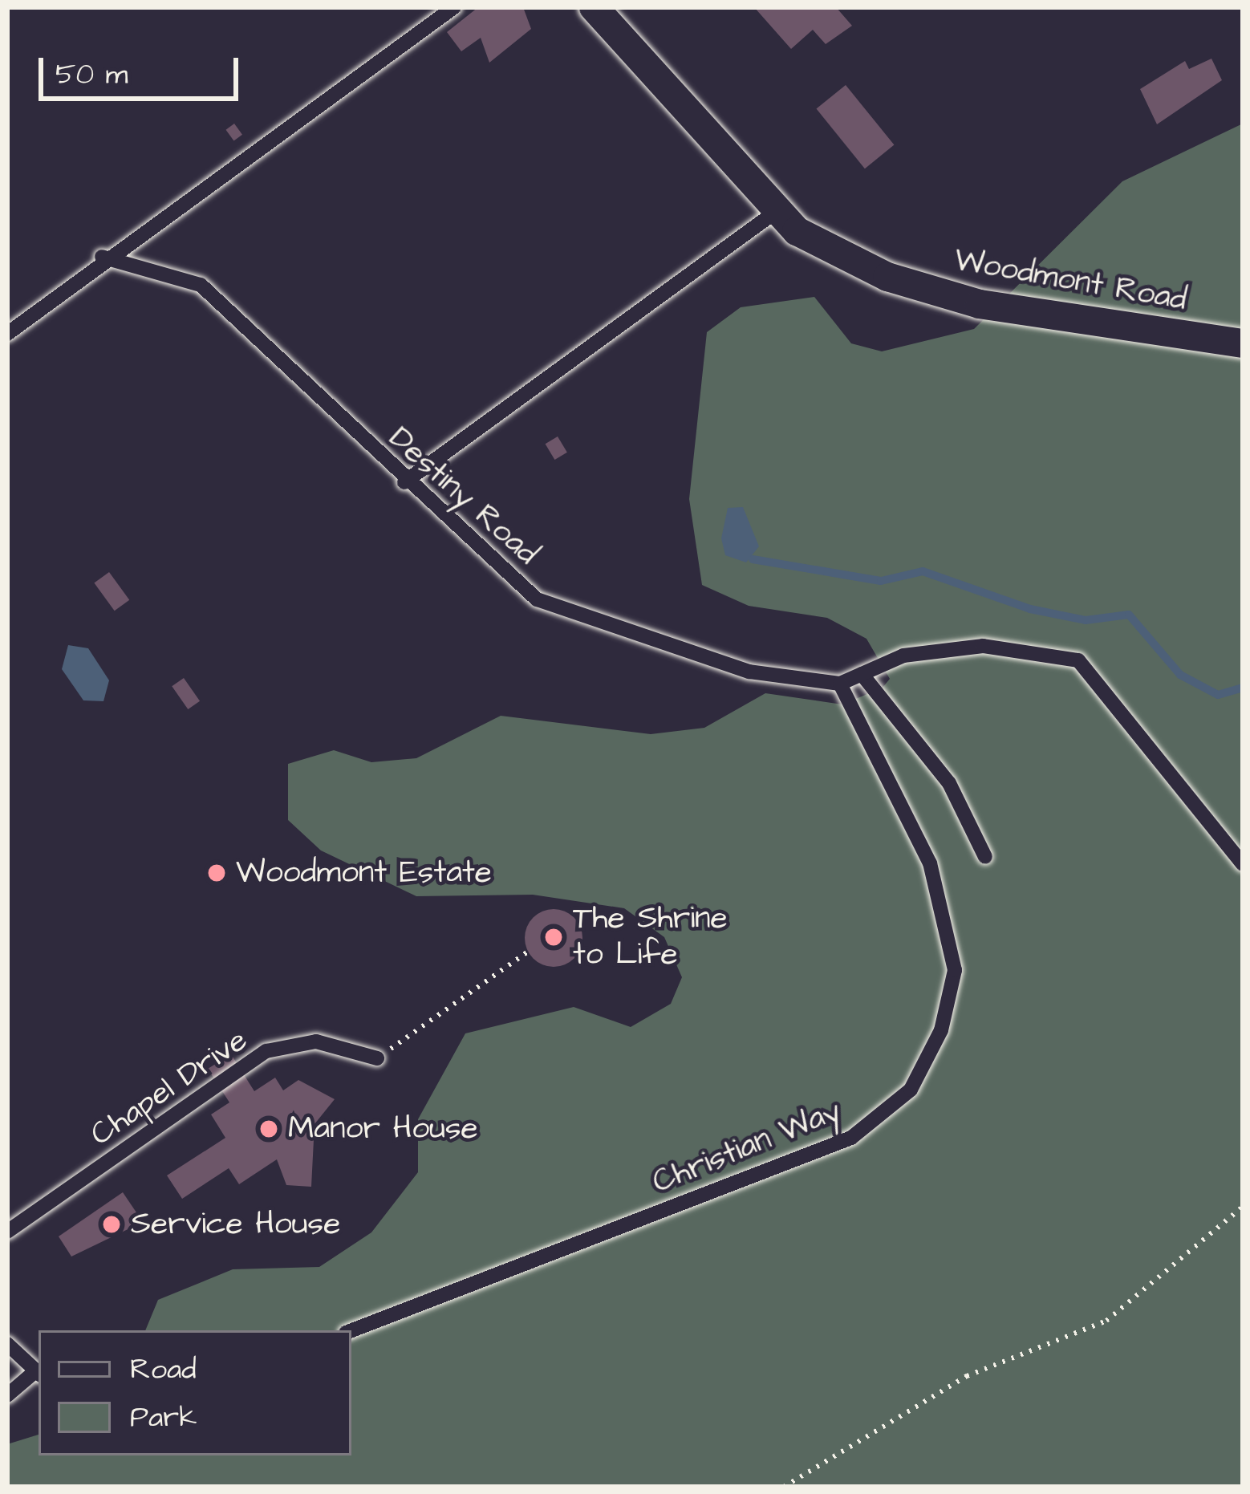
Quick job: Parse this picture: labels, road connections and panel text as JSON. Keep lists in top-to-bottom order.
{
  "streets": {
    "street": ["Woodmont Road"],
    "lane": ["Destiny Road", "Chapel Drive", "Christian Way"]
  },
  "crossings": [
    ["Destiny Road", "Christian Way"]
  ],
  "places": [
    "Woodmont Estate",
    "The Shrine to Life",
    "Manor House",
    "Service House"
  ],
  "legend": ["Road", "Park"],
  "scale_bar": "50 m"
}
